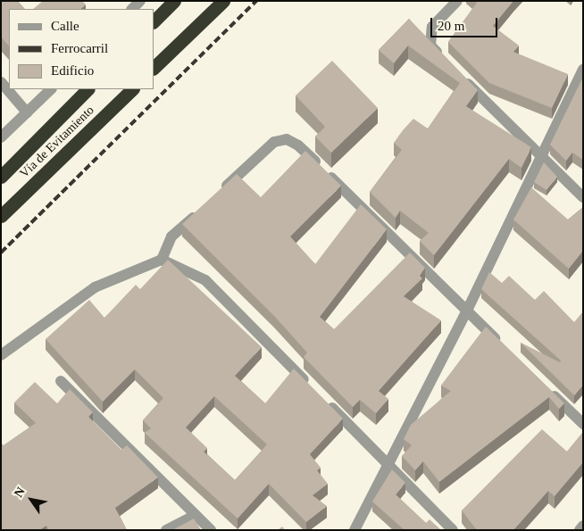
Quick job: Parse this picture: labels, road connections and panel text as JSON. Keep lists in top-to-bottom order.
{
  "streets": {
    "highway": ["Vía de Evitamiento"]
  },
  "legend": ["Calle", "Ferrocarril", "Edificio"],
  "scale_bar": "20 m",
  "north": "top left"
}
